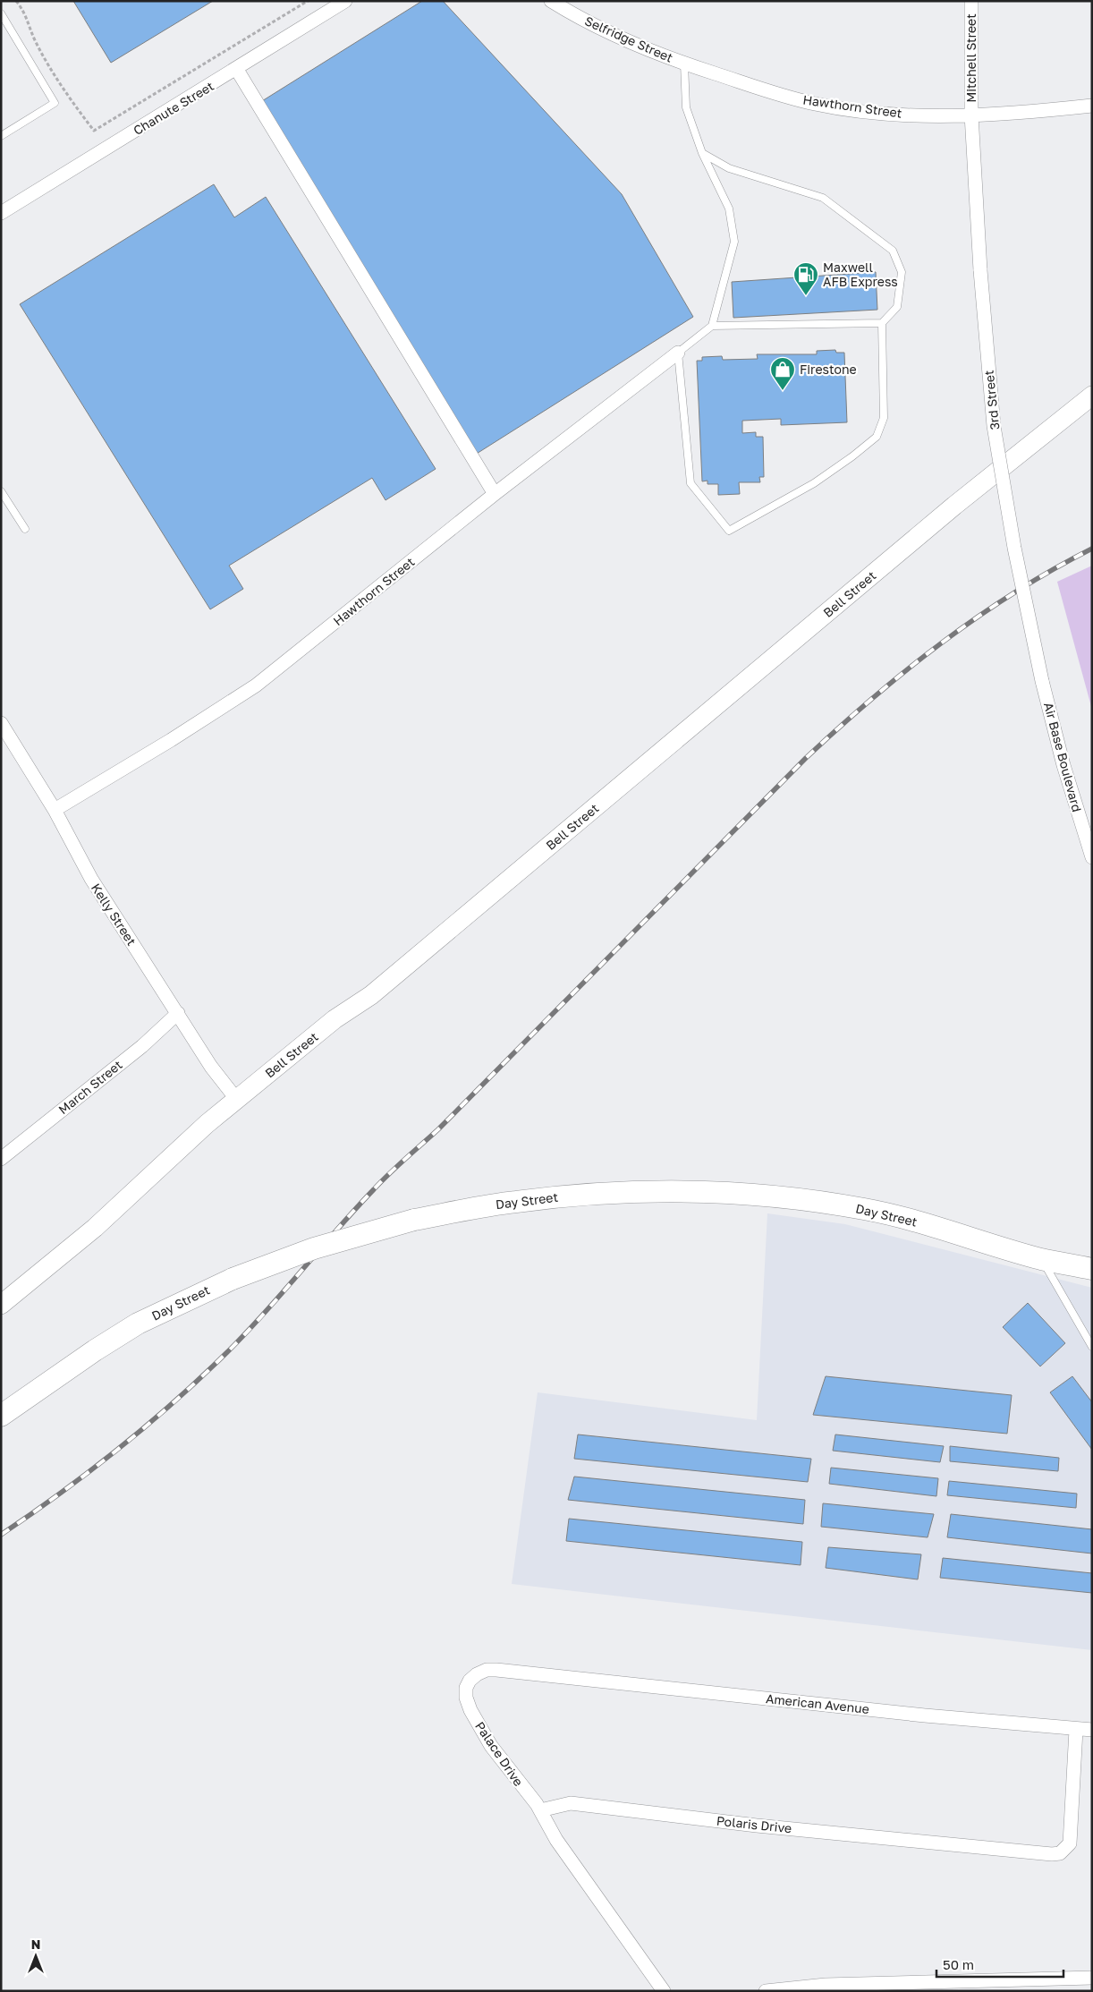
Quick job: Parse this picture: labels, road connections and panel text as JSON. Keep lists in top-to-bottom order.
{
  "streets": {
    "main road": ["Bell Street", "Day Street"],
    "street": [
      "Selfridge Street",
      "Mitchell Street",
      "Hawthorn Street",
      "Chanute Street",
      "3rd Street",
      "Air Base Boulevard",
      "Kelly Street",
      "March Street",
      "American Avenue",
      "Palace Drive",
      "Polaris Drive"
    ]
  },
  "crossings": [
    ["Selfridge Street", "Hawthorn Street"],
    ["Mitchell Street", "Hawthorn Street"],
    ["Mitchell Street", "3rd Street"],
    ["Hawthorn Street", "3rd Street"],
    ["Hawthorn Street", "Kelly Street"],
    ["3rd Street", "Air Base Boulevard"],
    ["Bell Street", "Kelly Street"],
    ["Kelly Street", "March Street"],
    ["American Avenue", "Palace Drive"],
    ["American Avenue", "Polaris Drive"],
    ["Palace Drive", "Polaris Drive"]
  ],
  "places": {
    "fuel station": ["Maxwell AFB Express"],
    "shop": ["Firestone"]
  },
  "scale_bar": "50 m",
  "north": "top"
}
